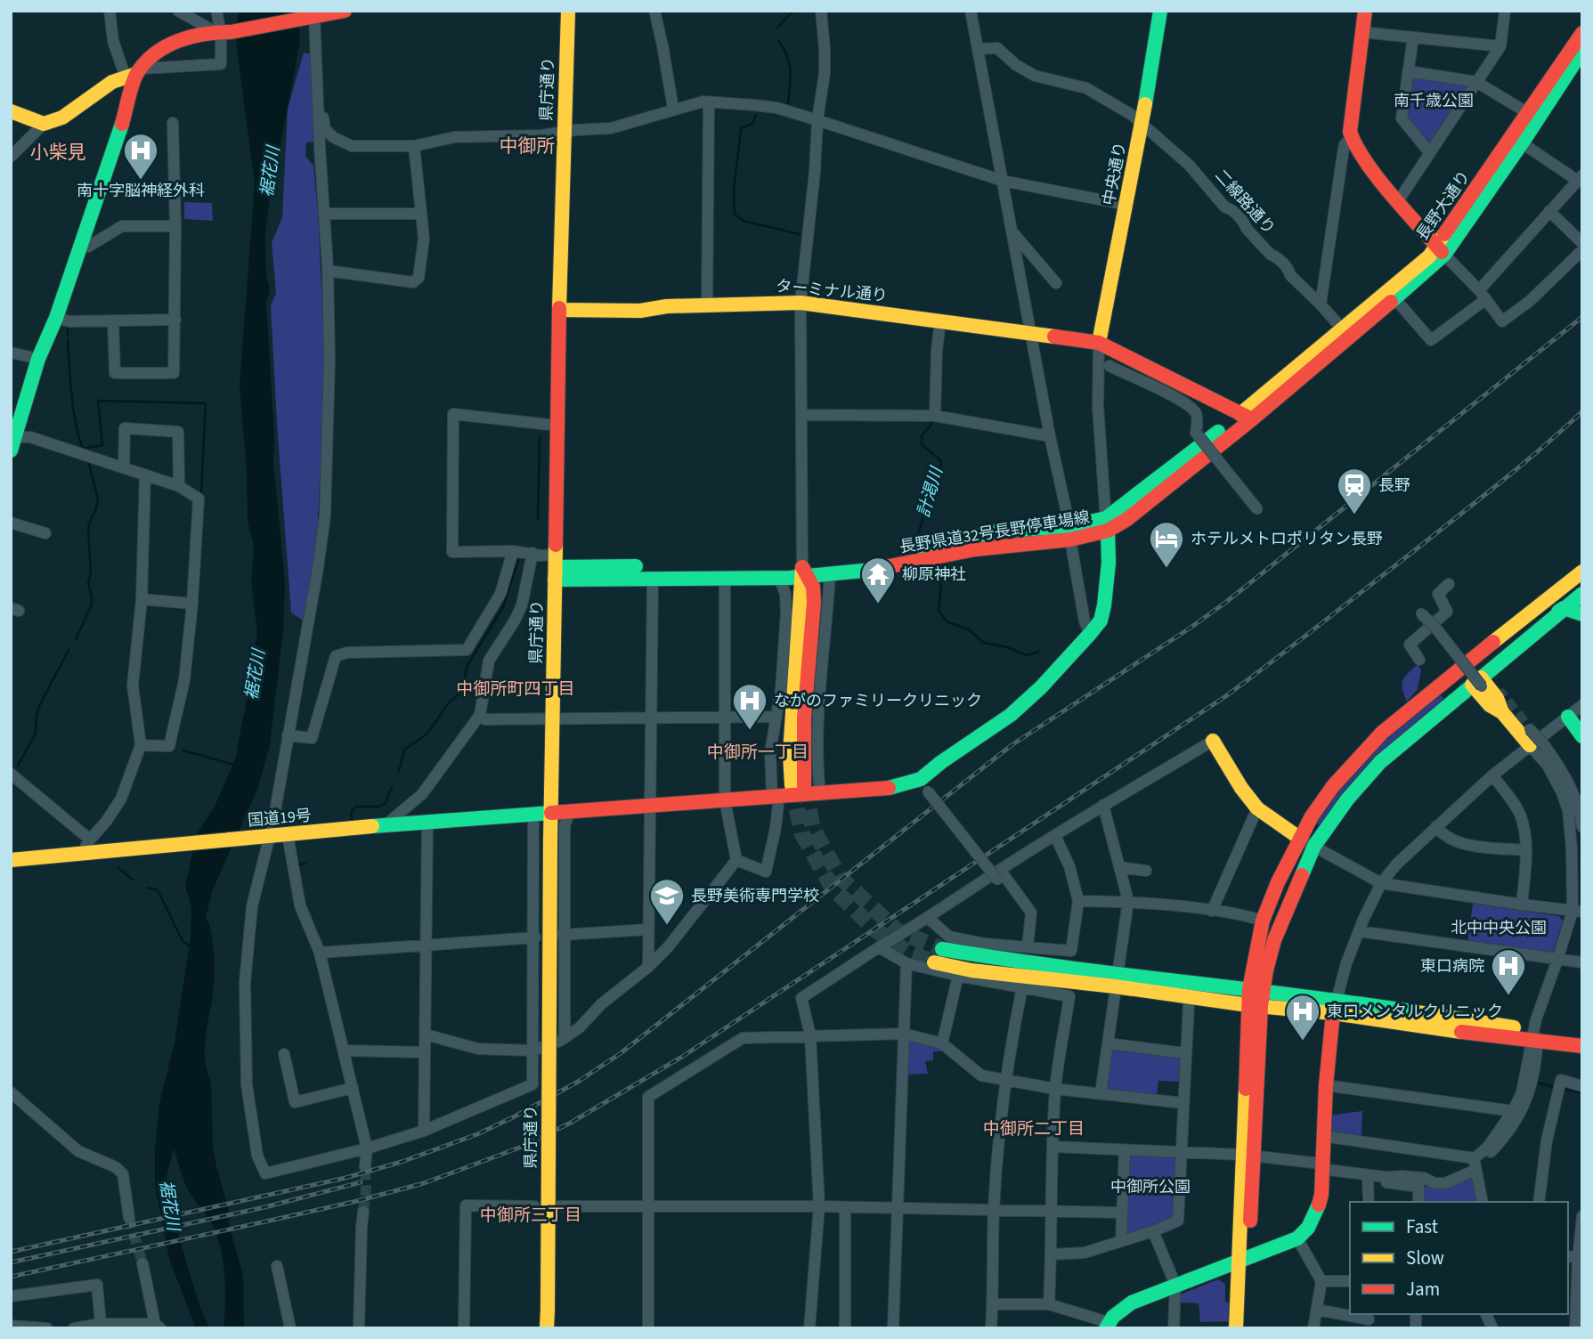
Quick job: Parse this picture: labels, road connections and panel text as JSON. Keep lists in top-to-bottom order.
{
  "streets": {
    "main road": [
      "県庁通り",
      "中央通り",
      "長野大通り",
      "ターミナル通り",
      "長野県道32号長野停車場線",
      "国道19号"
    ],
    "street": ["二線路通り"]
  },
  "crossings": [
    ["県庁通り", "ターミナル通り"],
    ["県庁通り", "長野県道32号長野停車場線"],
    ["県庁通り", "国道19号"],
    ["中央通り", "二線路通り"],
    ["中央通り", "ターミナル通り"],
    ["二線路通り", "長野大通り"],
    ["長野大通り", "ターミナル通り"],
    ["長野大通り", "長野県道32号長野停車場線"],
    ["ターミナル通り", "長野県道32号長野停車場線"],
    ["長野県道32号長野停車場線", "国道19号"]
  ],
  "districts": [
    "中御所",
    "小柴見",
    "中御所町四丁目",
    "中御所一丁目",
    "中御所二丁目",
    "中御所三丁目"
  ],
  "water": ["裾花川", "計渇川"],
  "parks": ["南千歳公園", "北中中央公園", "中御所公園"],
  "places": {
    "hospital": [
      "南十字脳神経外科",
      "ながのファミリークリニック",
      "東口病院",
      "東口メンタルクリニック"
    ],
    "station": ["長野"],
    "hotel": ["ホテルメトロポリタン長野"],
    "temple": ["柳原神社"],
    "school or university": ["長野美術専門学校"]
  },
  "legend": ["Fast", "Slow", "Jam"]
}
